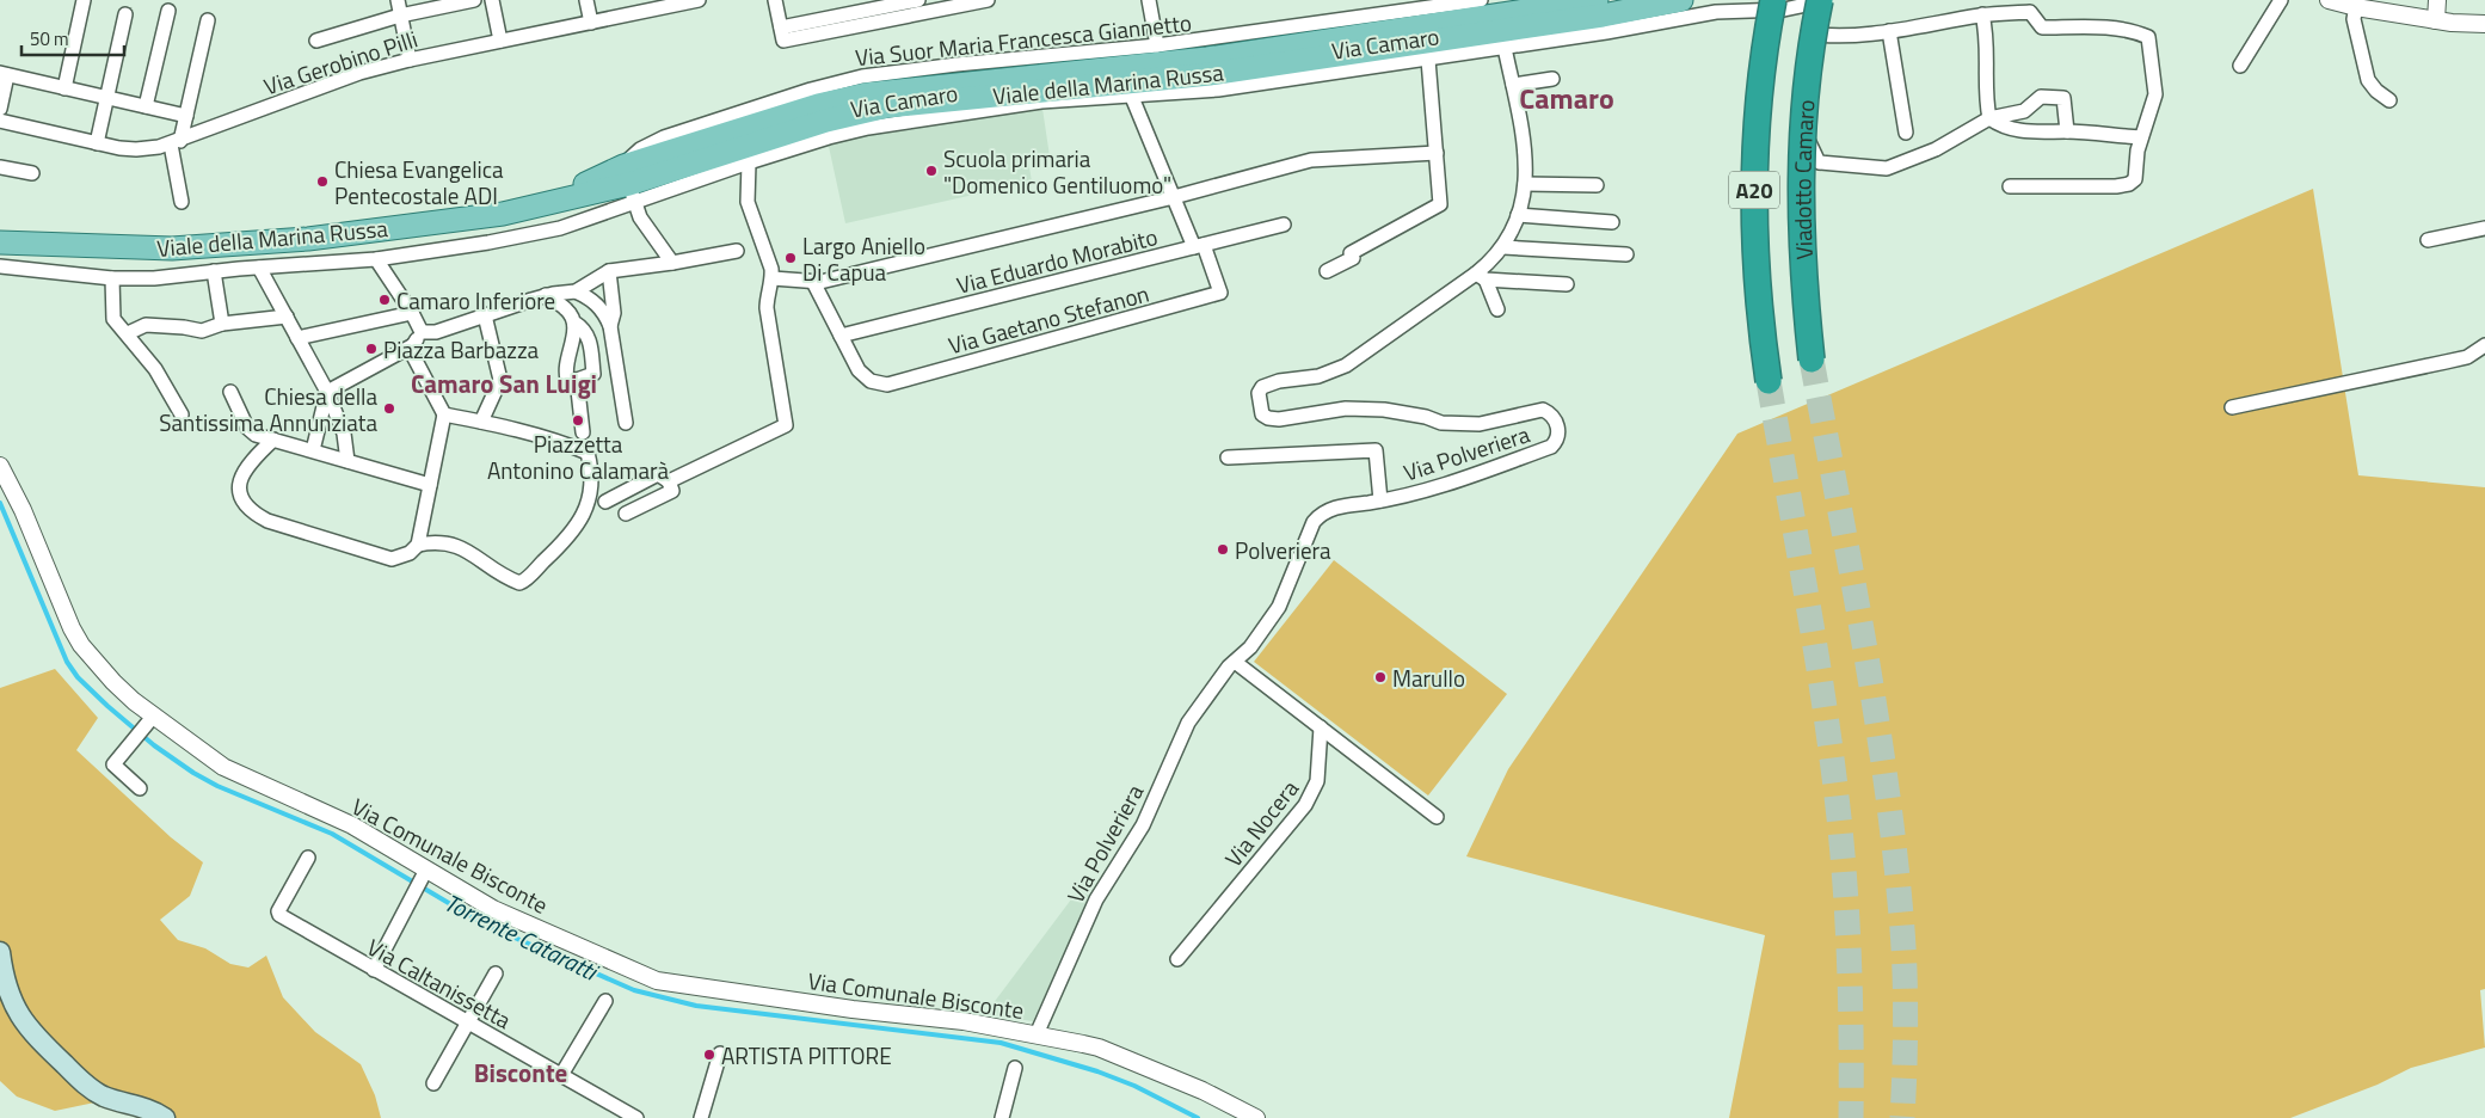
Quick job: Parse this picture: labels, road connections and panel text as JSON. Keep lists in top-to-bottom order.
{
  "streets": {
    "highway": ["Viadotto Camaro", "A20"],
    "main road": ["Viale della Marina Russa"],
    "street": [
      "Via Suor Maria Francesca Giannetto",
      "Via Camaro",
      "Via Gerobino Pilli",
      "Via Eduardo Morabito",
      "Via Gaetano Stefanon",
      "Via Polveriera",
      "Via Nocera",
      "Via Comunale Bisconte",
      "Via Caltanissetta"
    ]
  },
  "crossings": [
    ["Via Suor Maria Francesca Giannetto", "Via Camaro"],
    ["Via Suor Maria Francesca Giannetto", "Viale della Marina Russa"],
    ["Via Camaro", "Viale della Marina Russa"],
    ["Via Camaro", "Via Polveriera"],
    ["Via Eduardo Morabito", "Via Gaetano Stefanon"],
    ["Via Polveriera", "Via Comunale Bisconte"]
  ],
  "districts": ["Camaro", "Camaro San Luigi", "Bisconte"],
  "water": ["Torrente Cataratti"],
  "places": [
    "Scuola primaria \"Domenico Gentiluomo\"",
    "Chiesa Evangelica Pentecostale ADI",
    "Largo Aniello Di Capua",
    "Camaro Inferiore",
    "Piazza Barbazza",
    "Chiesa della Santissima Annunziata",
    "Piazzetta Antonino Calamarà",
    "Polveriera",
    "Marullo",
    "ARTISTA PITTORE"
  ],
  "scale_bar": "50 m"
}
